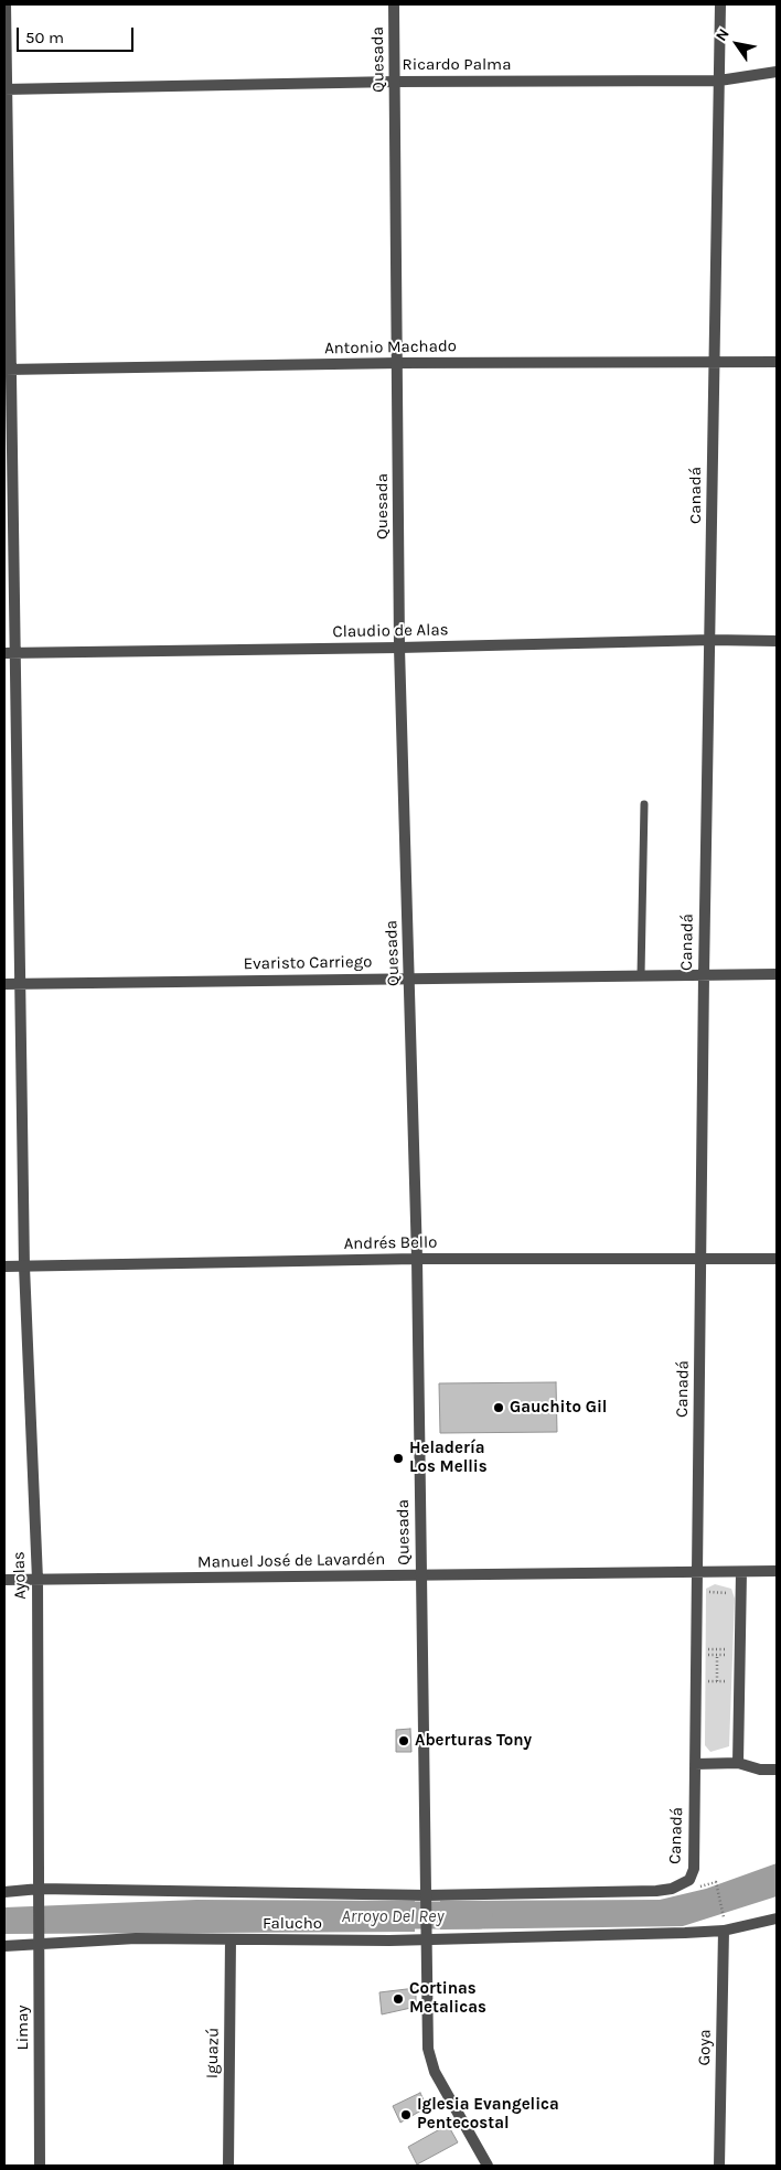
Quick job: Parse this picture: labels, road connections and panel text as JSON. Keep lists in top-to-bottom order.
{
  "streets": {
    "street": [
      "Quesada",
      "Ricardo Palma",
      "Antonio Machado",
      "Canadá",
      "Claudio de Alas",
      "Evaristo Carriego",
      "Andrés Bello",
      "Manuel José de Lavardén",
      "Ayolas",
      "Falucho",
      "Limay",
      "Goya",
      "Iguazú"
    ]
  },
  "crossings": [
    ["Quesada", "Ricardo Palma"],
    ["Quesada", "Antonio Machado"],
    ["Quesada", "Claudio de Alas"],
    ["Quesada", "Evaristo Carriego"],
    ["Quesada", "Andrés Bello"],
    ["Quesada", "Manuel José de Lavardén"],
    ["Quesada", "Falucho"],
    ["Ricardo Palma", "Canadá"],
    ["Ricardo Palma", "Ayolas"],
    ["Antonio Machado", "Canadá"],
    ["Antonio Machado", "Ayolas"],
    ["Canadá", "Claudio de Alas"],
    ["Canadá", "Evaristo Carriego"],
    ["Canadá", "Andrés Bello"],
    ["Canadá", "Manuel José de Lavardén"],
    ["Canadá", "Falucho"],
    ["Claudio de Alas", "Ayolas"],
    ["Evaristo Carriego", "Ayolas"],
    ["Andrés Bello", "Ayolas"],
    ["Manuel José de Lavardén", "Ayolas"],
    ["Ayolas", "Falucho"],
    ["Ayolas", "Limay"],
    ["Falucho", "Limay"],
    ["Falucho", "Goya"],
    ["Falucho", "Iguazú"]
  ],
  "water": ["Arroyo Del Rey"],
  "places": [
    "Gauchito Gil",
    "Heladería Los Mellis",
    "Aberturas Tony",
    "Cortinas Metalicas",
    "Iglesia Evangelica Pentecostal"
  ],
  "scale_bar": "50 m",
  "north": "top left"
}
